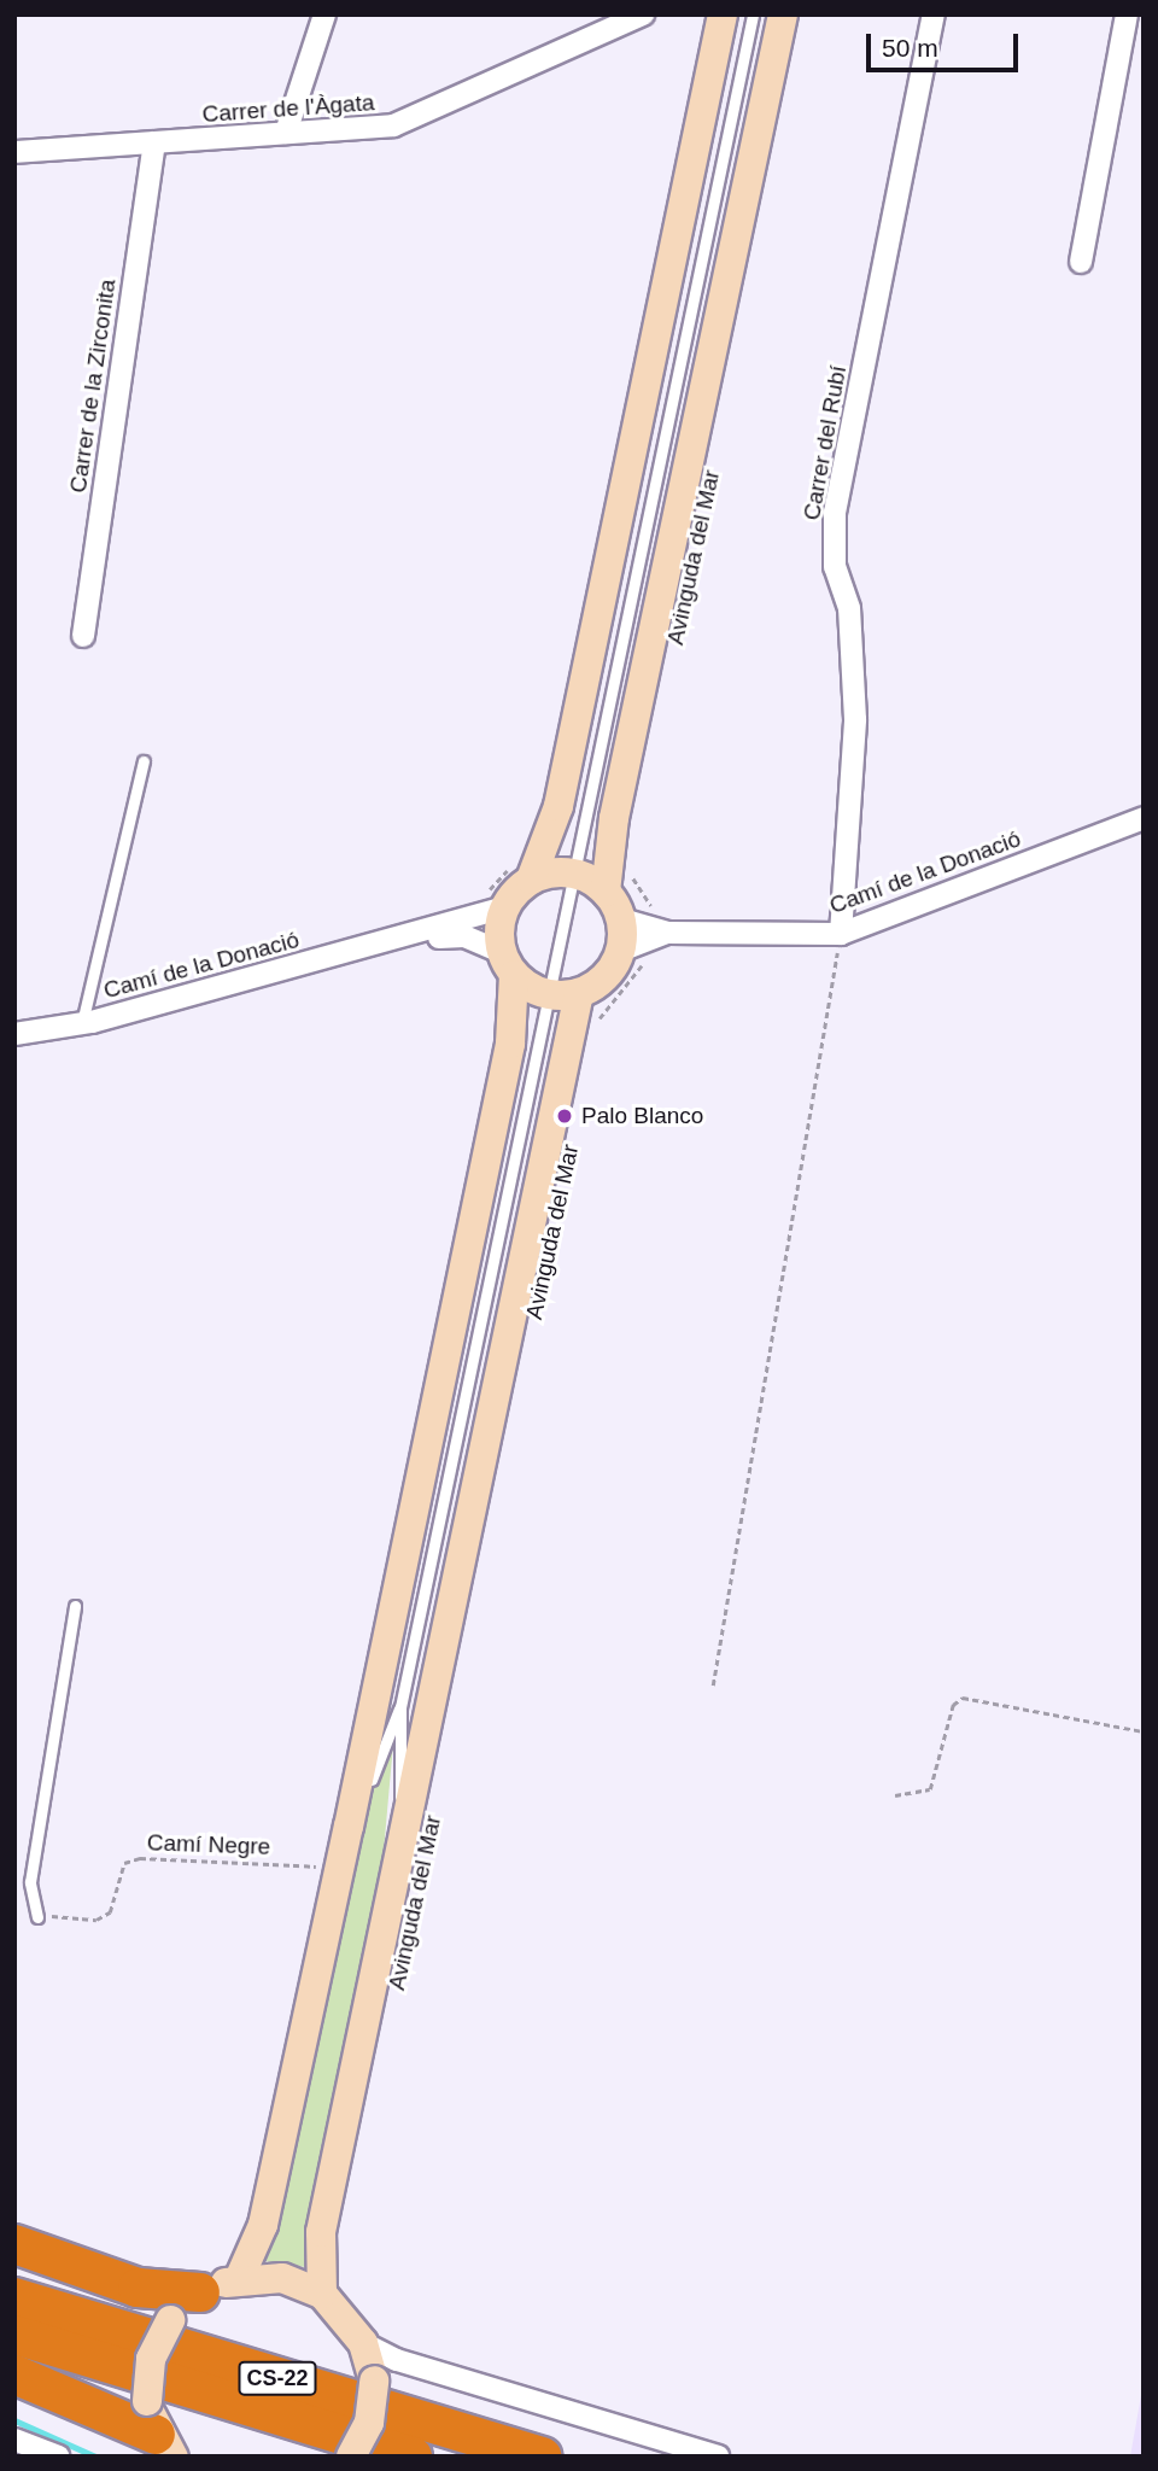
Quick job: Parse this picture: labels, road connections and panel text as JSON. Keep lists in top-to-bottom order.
{
  "streets": {
    "highway": ["CS-22"],
    "main road": ["Avinguda del Mar"],
    "street": [
      "Carrer de l'Àgata",
      "Carrer de la Zirconita",
      "Carrer del Rubí",
      "Camí de la Donació"
    ],
    "path": ["Camí Negre"]
  },
  "crossings": [
    ["Carrer de l'Àgata", "Carrer de la Zirconita"],
    ["Carrer del Rubí", "Camí de la Donació"],
    ["Avinguda del Mar", "Camí de la Donació"],
    ["Avinguda del Mar", "Camí Negre"]
  ],
  "places": ["Palo Blanco"],
  "scale_bar": "50 m"
}
